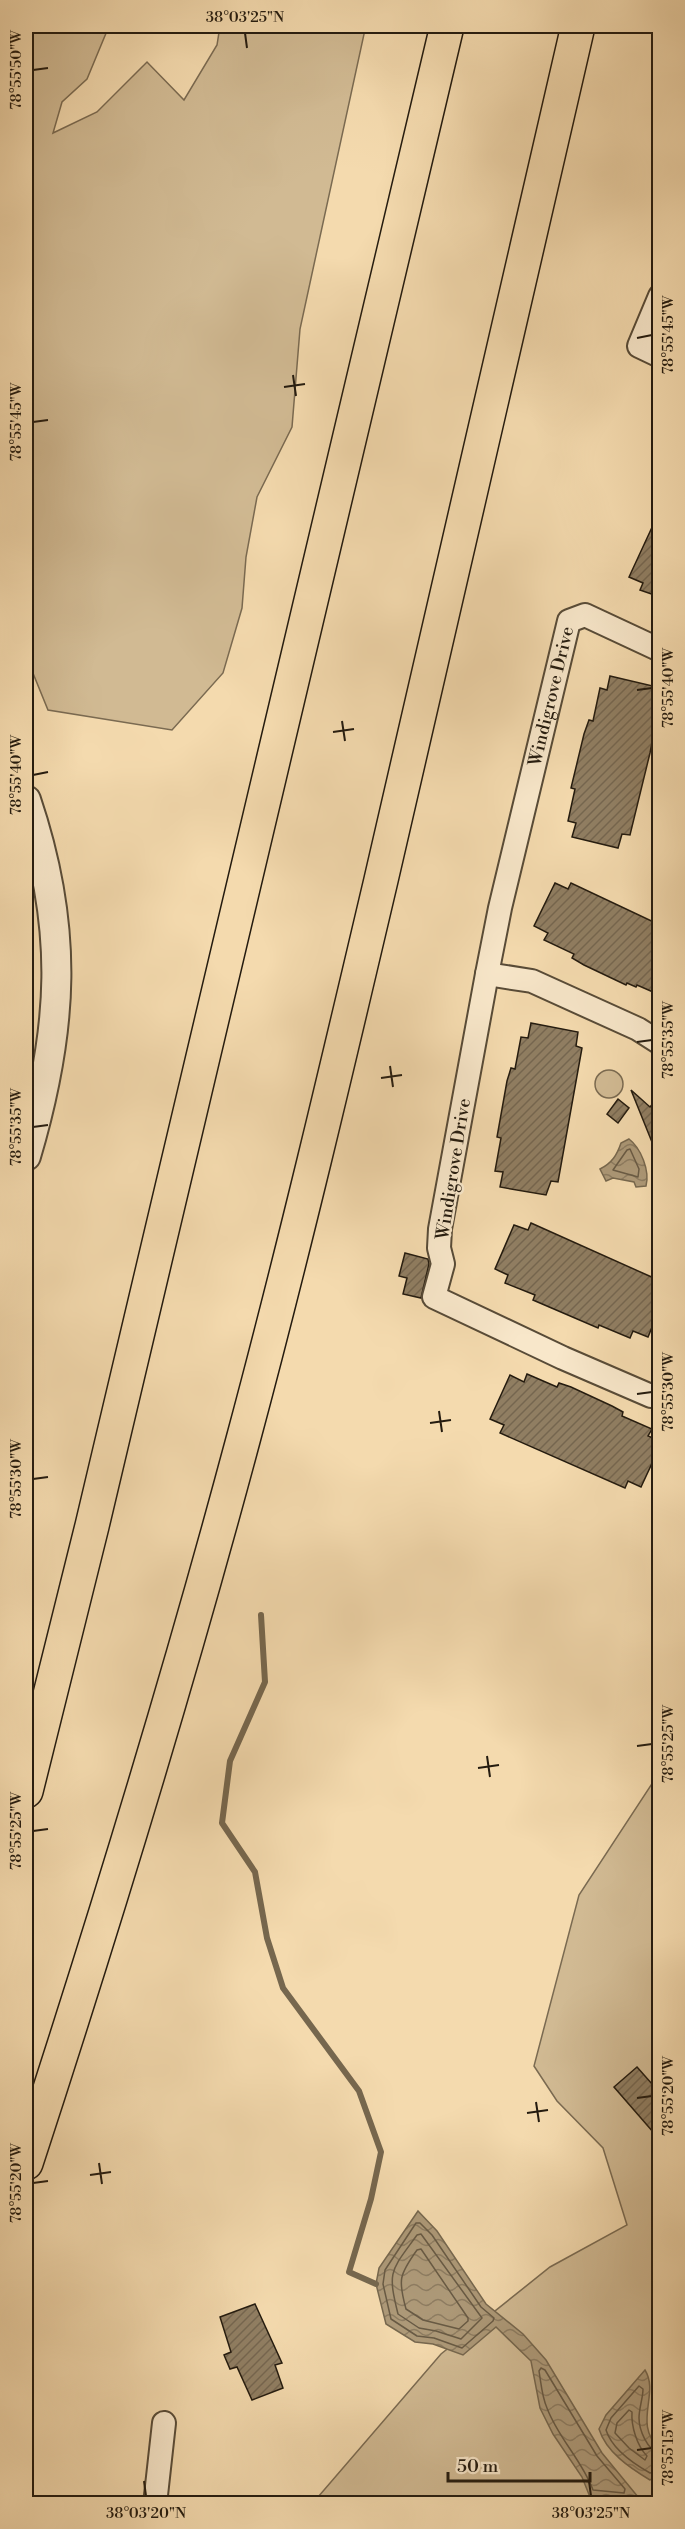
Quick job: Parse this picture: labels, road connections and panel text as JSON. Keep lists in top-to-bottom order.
{
  "streets": {
    "street": ["Windigrove Drive"]
  },
  "scale_bar": "50 m",
  "coordinates": [
    "38°03'25\"N",
    "78°55'50\"W",
    "78°55'45\"W",
    "78°55'40\"W",
    "78°55'35\"W",
    "78°55'30\"W",
    "78°55'25\"W",
    "78°55'20\"W",
    "78°55'15\"W",
    "38°03'20\"N"
  ]
}
